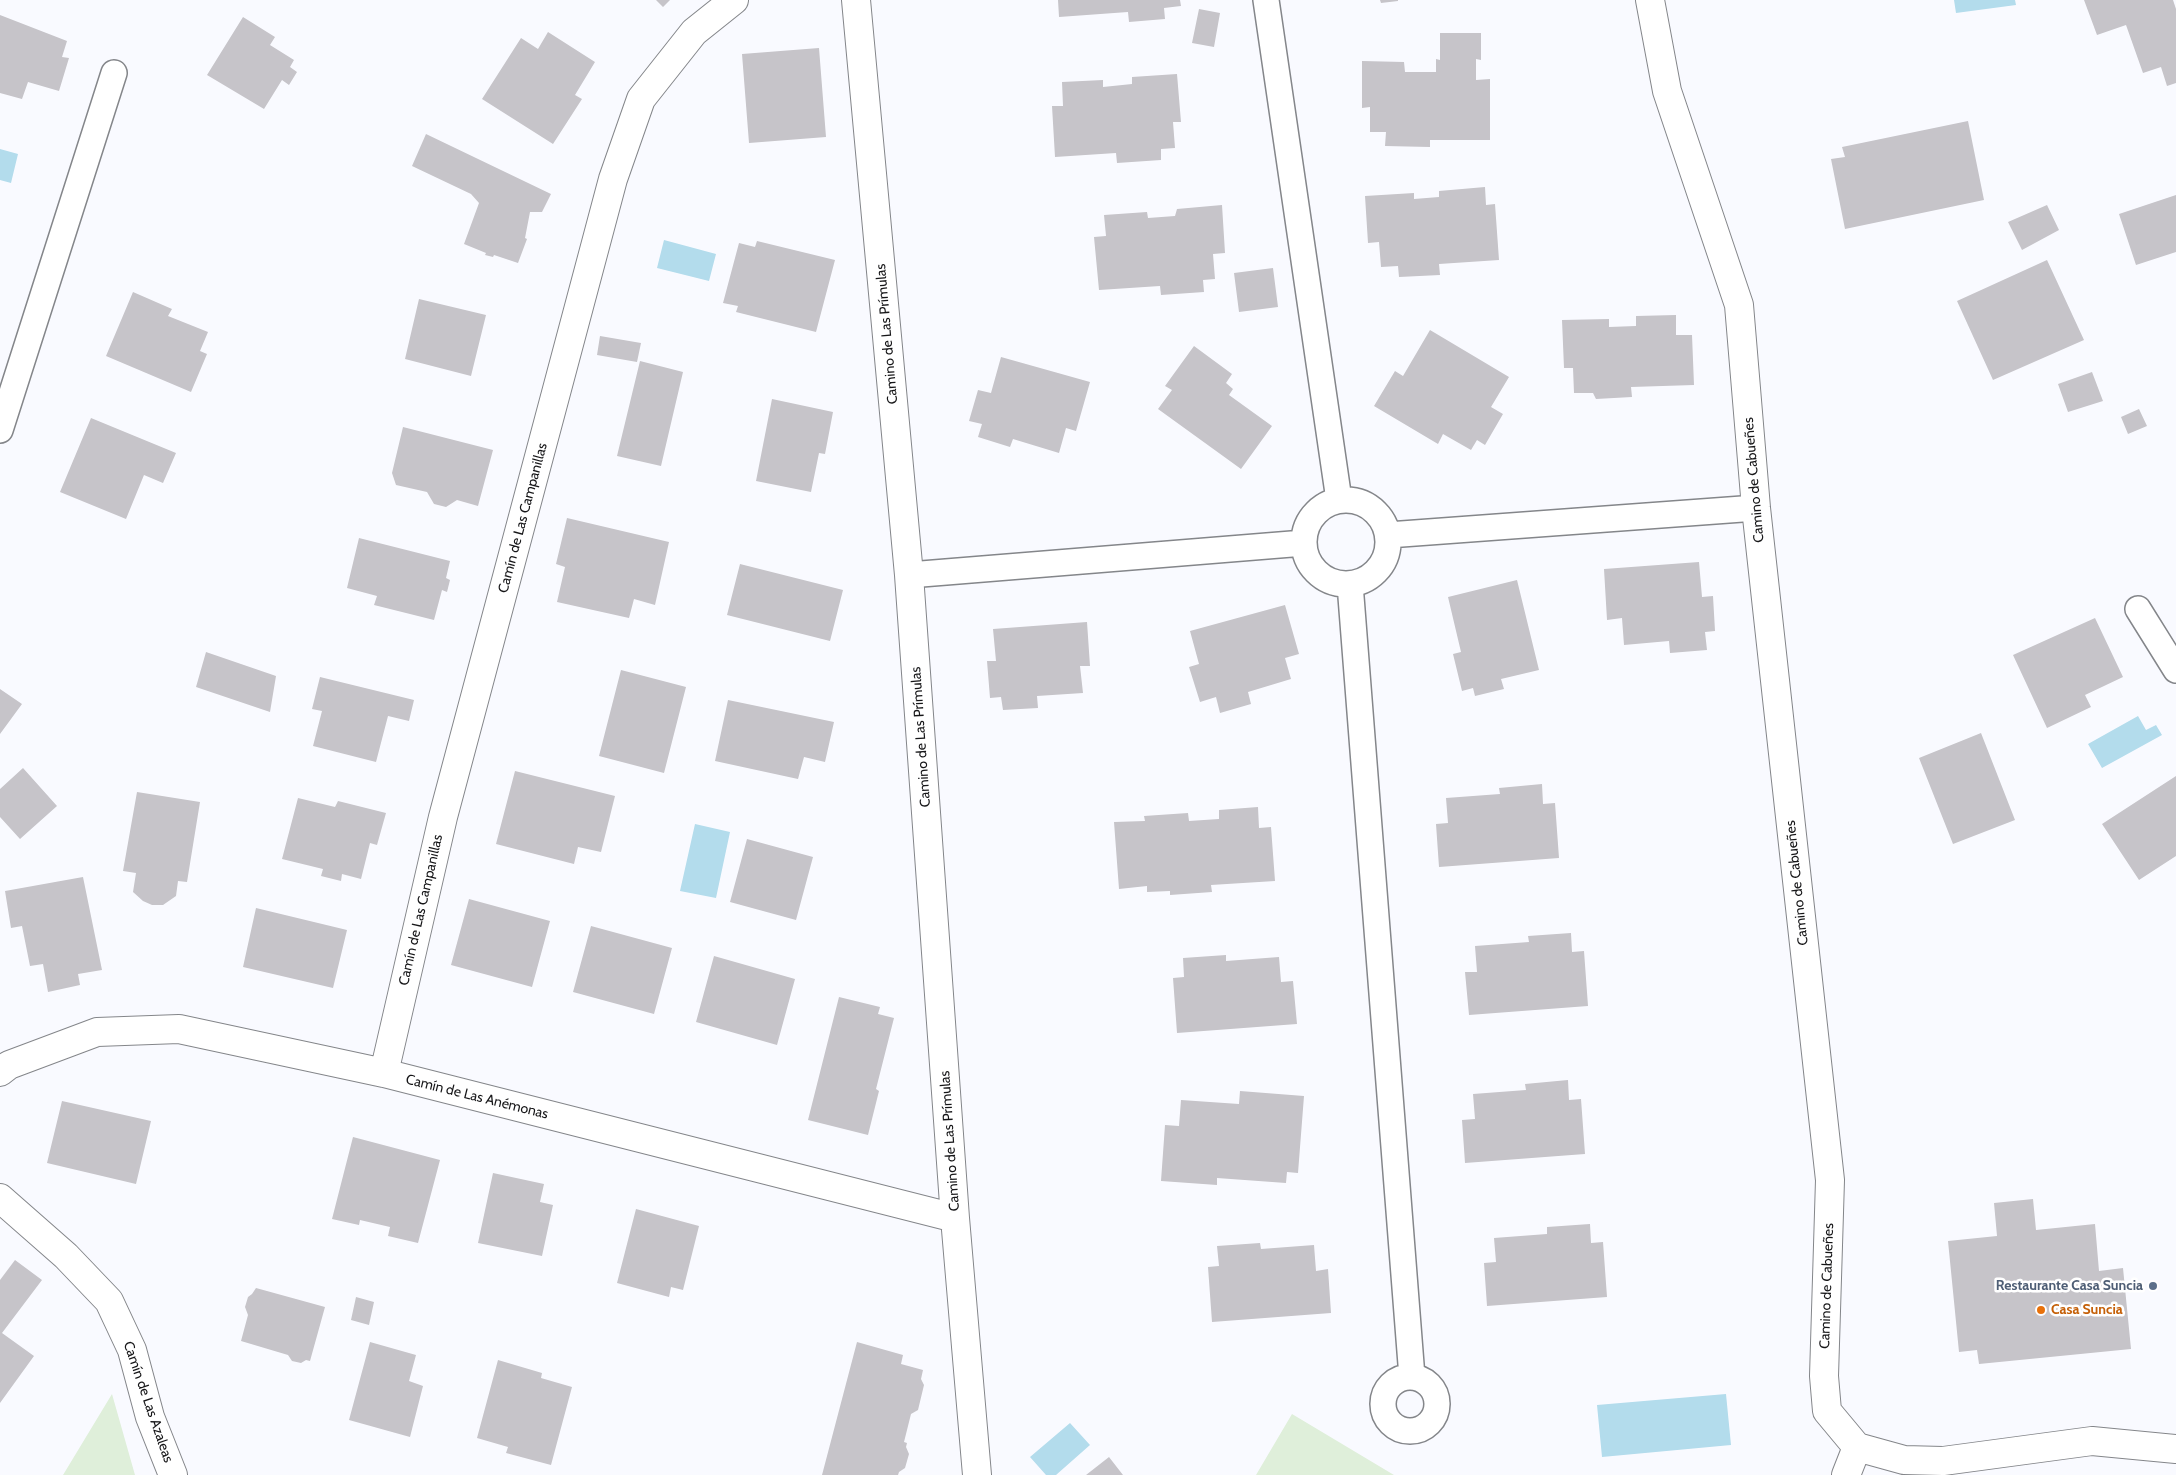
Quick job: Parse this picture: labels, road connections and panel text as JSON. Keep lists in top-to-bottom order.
{
  "streets": {
    "street": [
      "Camino de Las Prímulas",
      "Camino de Cabueñes",
      "Camín de Las Campanillas",
      "Camín de Las Anémonas",
      "Camín de Las Azaleas"
    ]
  },
  "crossings": [
    ["Camino de Las Prímulas", "Camín de Las Anémonas"],
    ["Camín de Las Campanillas", "Camín de Las Anémonas"]
  ],
  "places": ["Restaurante Casa Suncia", "Casa Suncia"]
}
